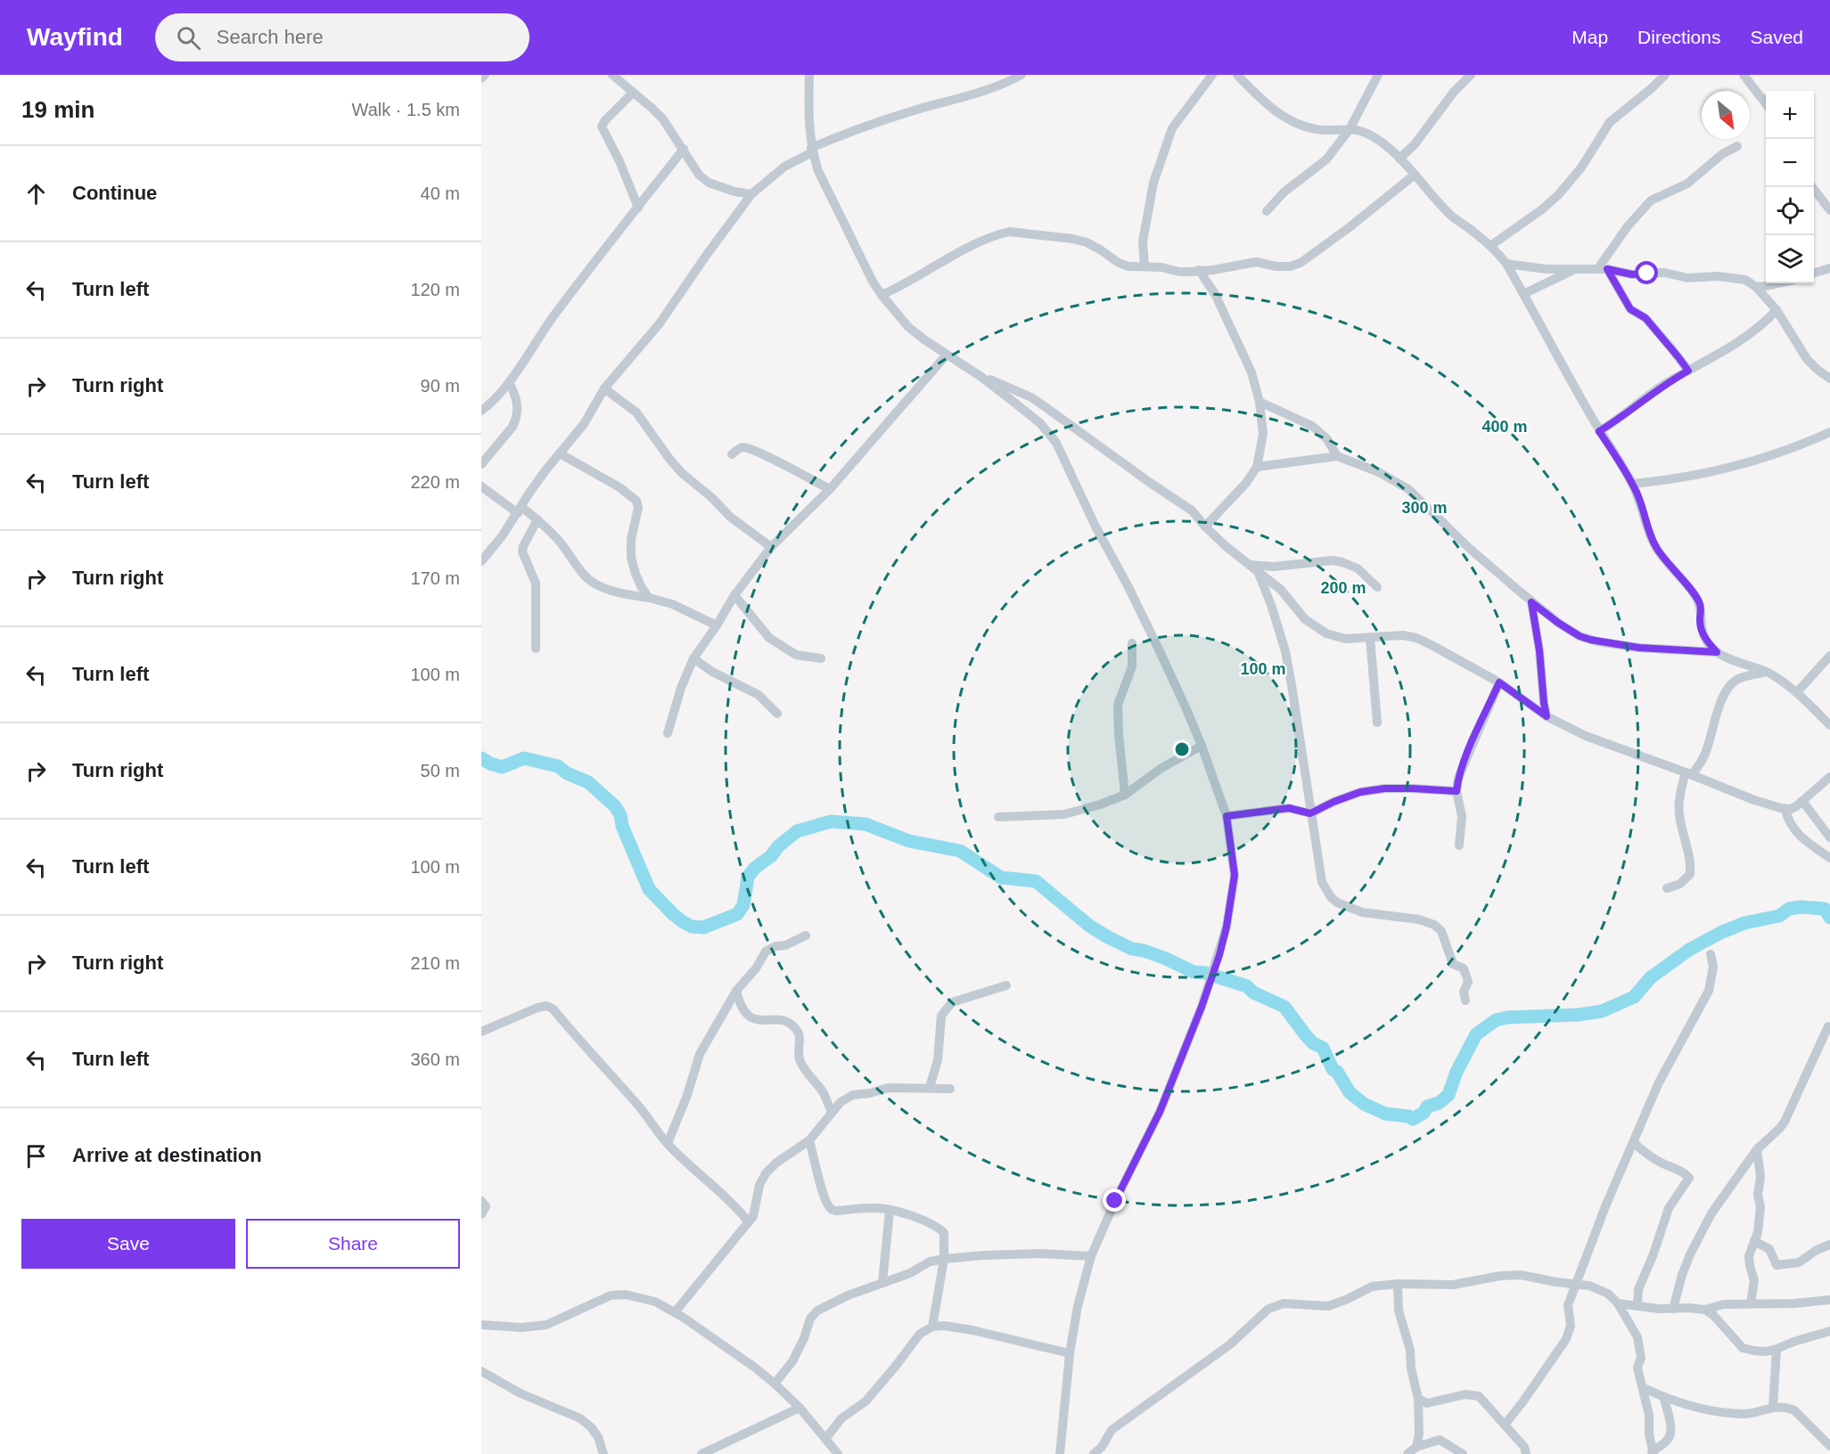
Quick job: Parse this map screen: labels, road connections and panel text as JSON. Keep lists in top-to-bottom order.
{
  "north": "bottom right",
  "page": {
    "header": "Wayfind",
    "search": "Search here",
    "nav": ["Map", "Directions", "Saved"],
    "heading": ["19 min", "Walk · 1.5 km"],
    "map_buttons": ["+", "−"],
    "list": [
      ["Continue", "40 m"],
      ["Turn left", "120 m"],
      ["Turn right", "90 m"],
      ["Turn left", "220 m"],
      ["Turn right", "170 m"],
      ["Turn left", "100 m"],
      ["Turn right", "50 m"],
      ["Turn left", "100 m"],
      ["Turn right", "210 m"],
      ["Turn left", "360 m"],
      "Arrive at destination"
    ],
    "buttons": ["Save", "Share"]
  },
  "rings": [
    "400 m",
    "300 m",
    "200 m",
    "100 m"
  ]
}
